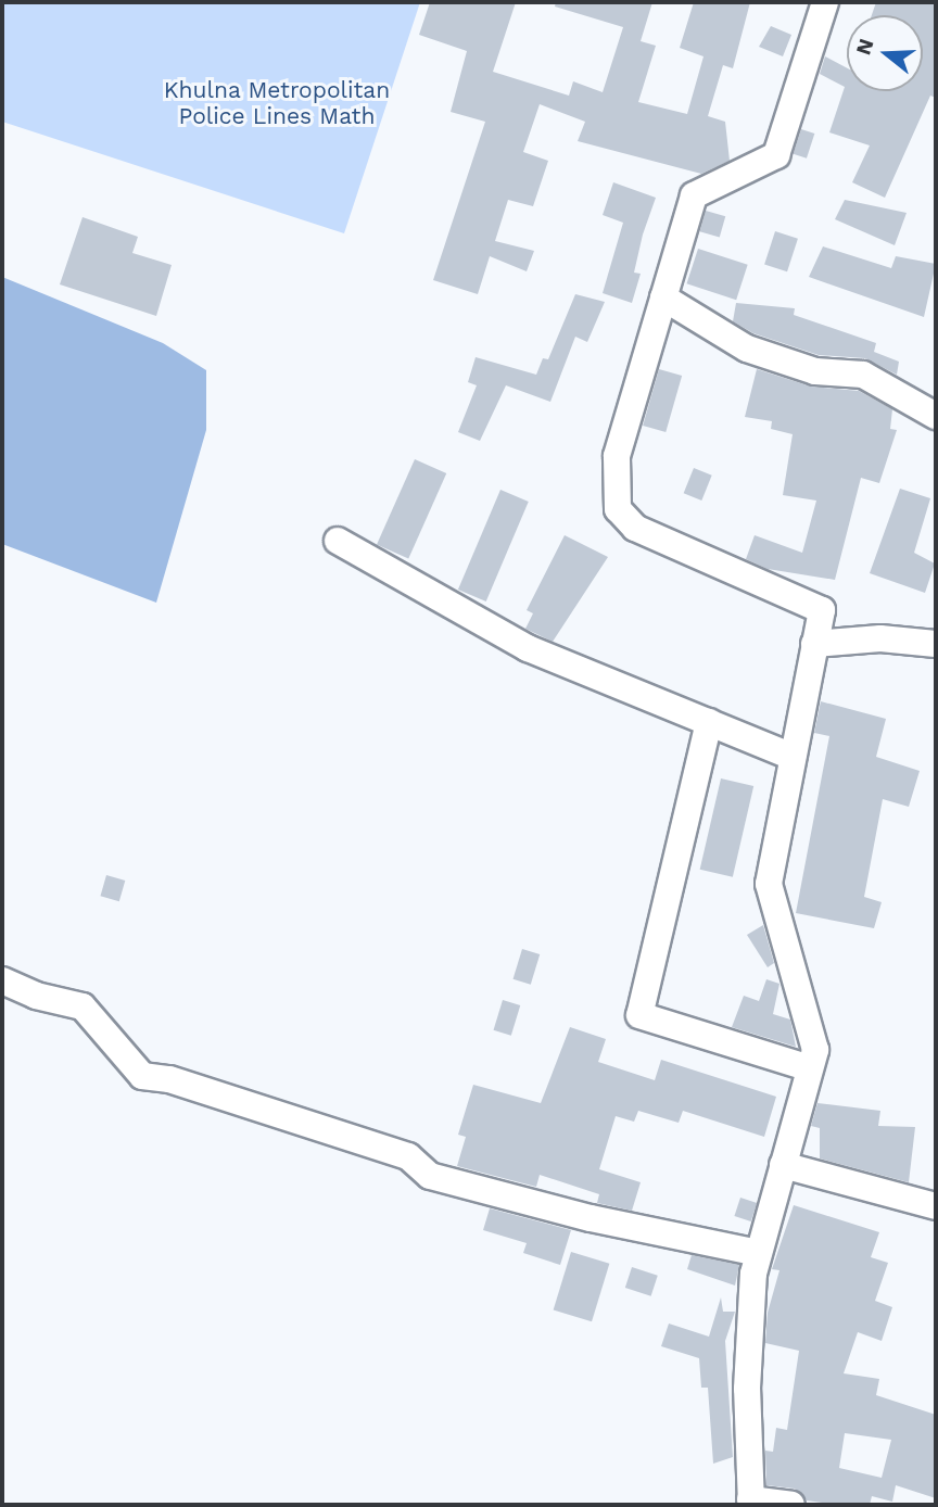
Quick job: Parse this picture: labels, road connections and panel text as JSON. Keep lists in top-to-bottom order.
{
  "parks": ["Khulna Metropolitan Police Lines Math"],
  "north": "left"
}
